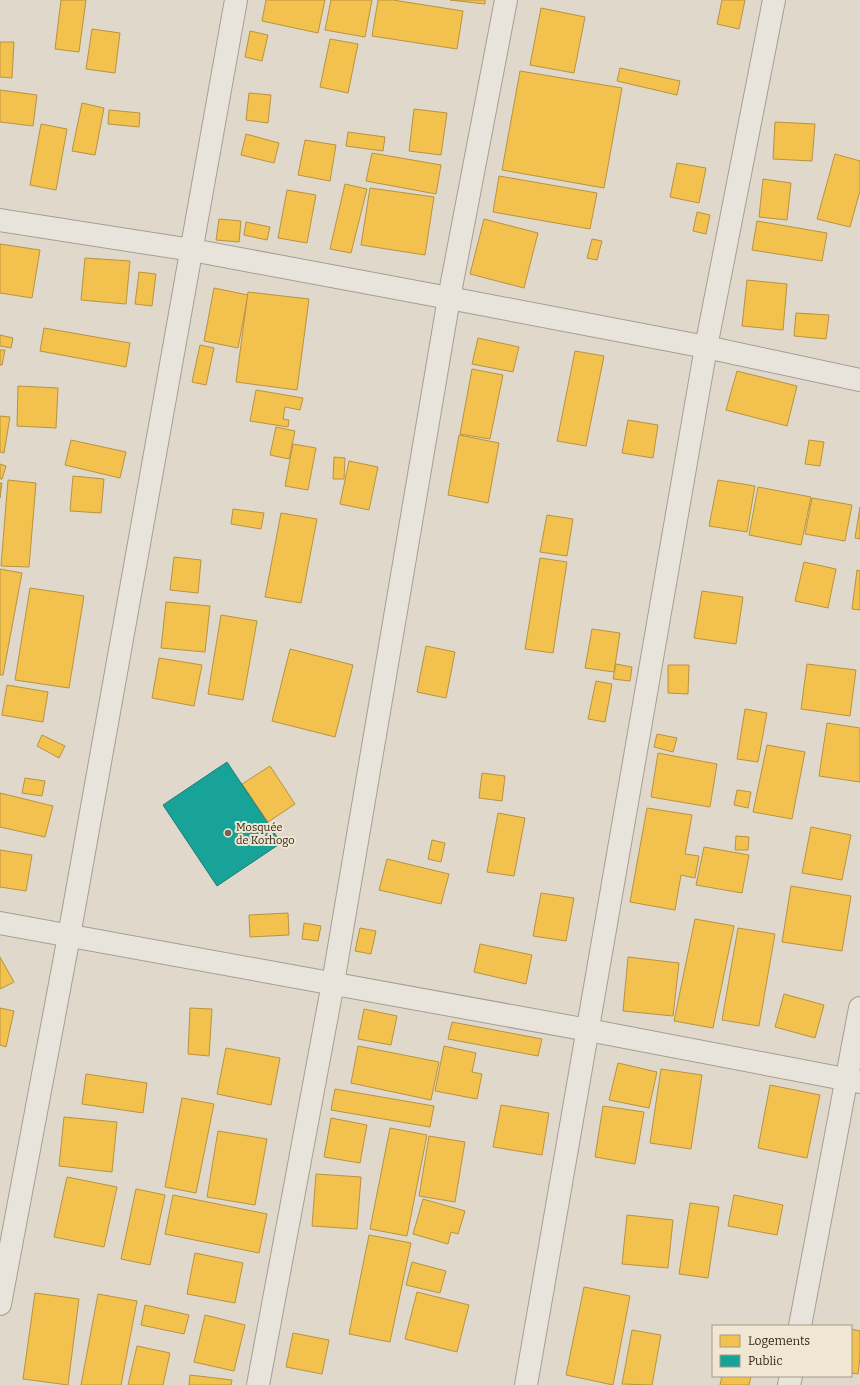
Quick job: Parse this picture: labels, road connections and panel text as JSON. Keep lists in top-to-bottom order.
{
  "places": ["Mosquée de Korhogo"],
  "legend": ["Logements", "Public"]
}
